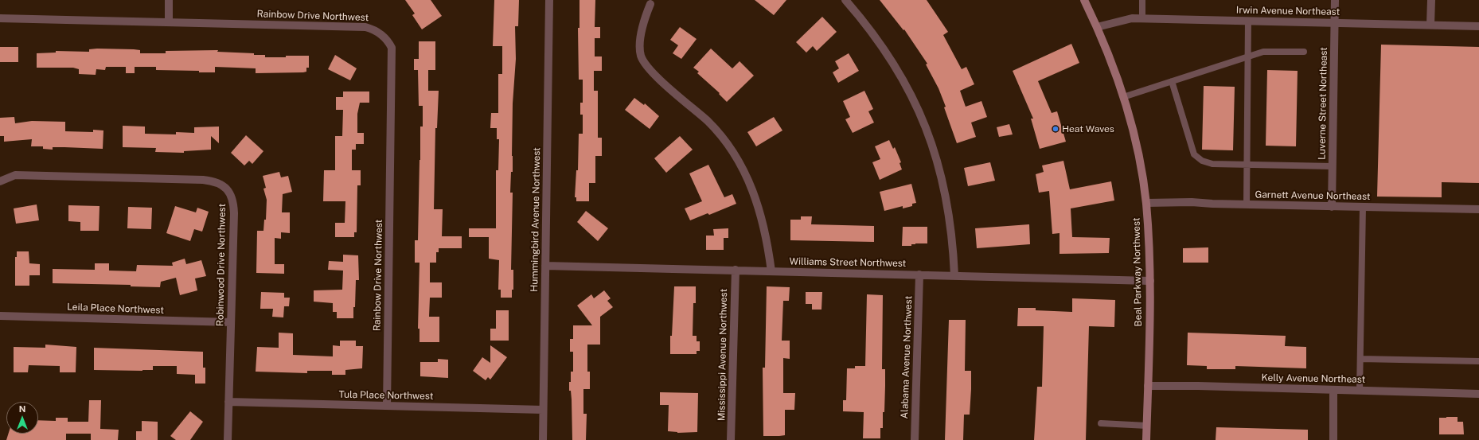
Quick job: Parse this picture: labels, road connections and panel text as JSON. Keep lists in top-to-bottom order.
{
  "streets": {
    "main road": ["Beal Parkway Northwest"],
    "street": [
      "Irwin Avenue Northeast",
      "Rainbow Drive Northwest",
      "Luverne Street Northeast",
      "Garnett Avenue Northeast",
      "Hummingbird Avenue Northwest",
      "Williams Street Northwest",
      "Robinwood Drive Northwest",
      "Leila Place Northwest",
      "Mississippi Avenue Northwest",
      "Alabama Avenue Northwest",
      "Kelly Avenue Northeast",
      "Tula Place Northwest"
    ]
  },
  "crossings": [
    ["Irwin Avenue Northeast", "Luverne Street Northeast"],
    ["Irwin Avenue Northeast", "Beal Parkway Northwest"],
    ["Rainbow Drive Northwest", "Tula Place Northwest"],
    ["Luverne Street Northeast", "Garnett Avenue Northeast"],
    ["Garnett Avenue Northeast", "Beal Parkway Northwest"],
    ["Hummingbird Avenue Northwest", "Williams Street Northwest"],
    ["Hummingbird Avenue Northwest", "Tula Place Northwest"],
    ["Williams Street Northwest", "Beal Parkway Northwest"],
    ["Williams Street Northwest", "Mississippi Avenue Northwest"],
    ["Williams Street Northwest", "Alabama Avenue Northwest"],
    ["Robinwood Drive Northwest", "Leila Place Northwest"],
    ["Robinwood Drive Northwest", "Tula Place Northwest"],
    ["Beal Parkway Northwest", "Kelly Avenue Northeast"]
  ],
  "places": ["Heat Waves"],
  "north": "top"
}
